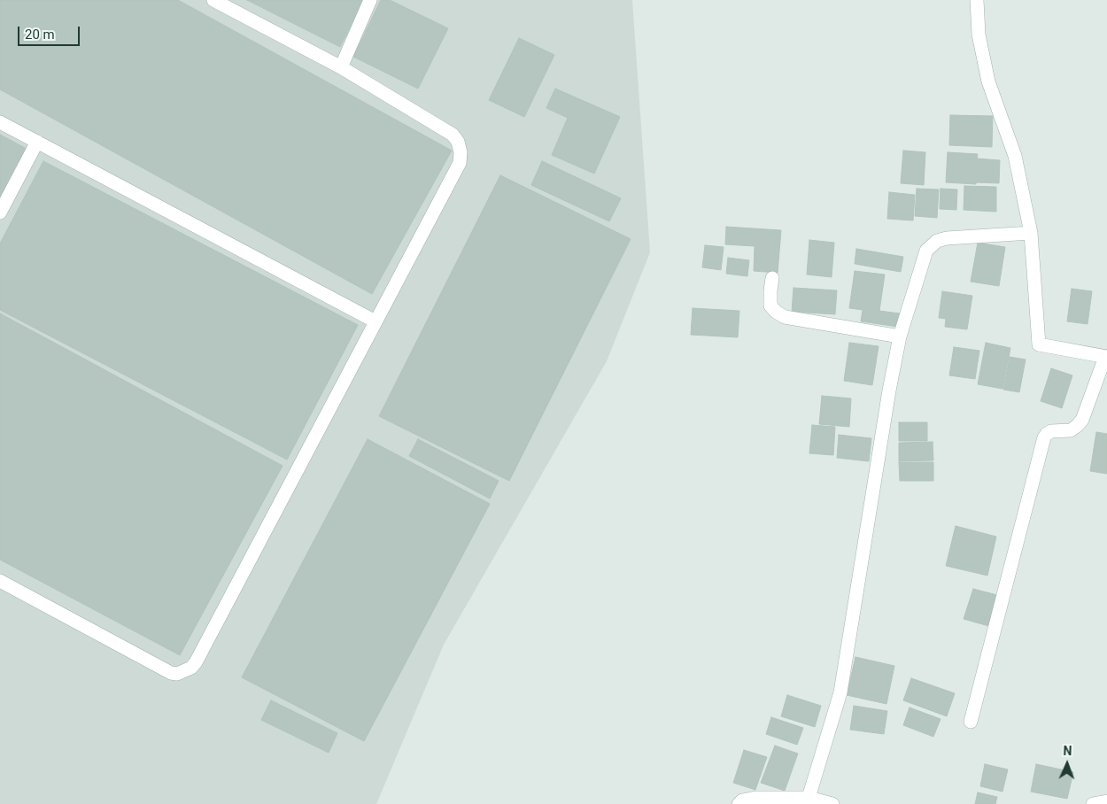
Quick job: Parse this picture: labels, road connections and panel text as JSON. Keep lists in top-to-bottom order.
{
  "scale_bar": "20 m",
  "north": "top"
}
